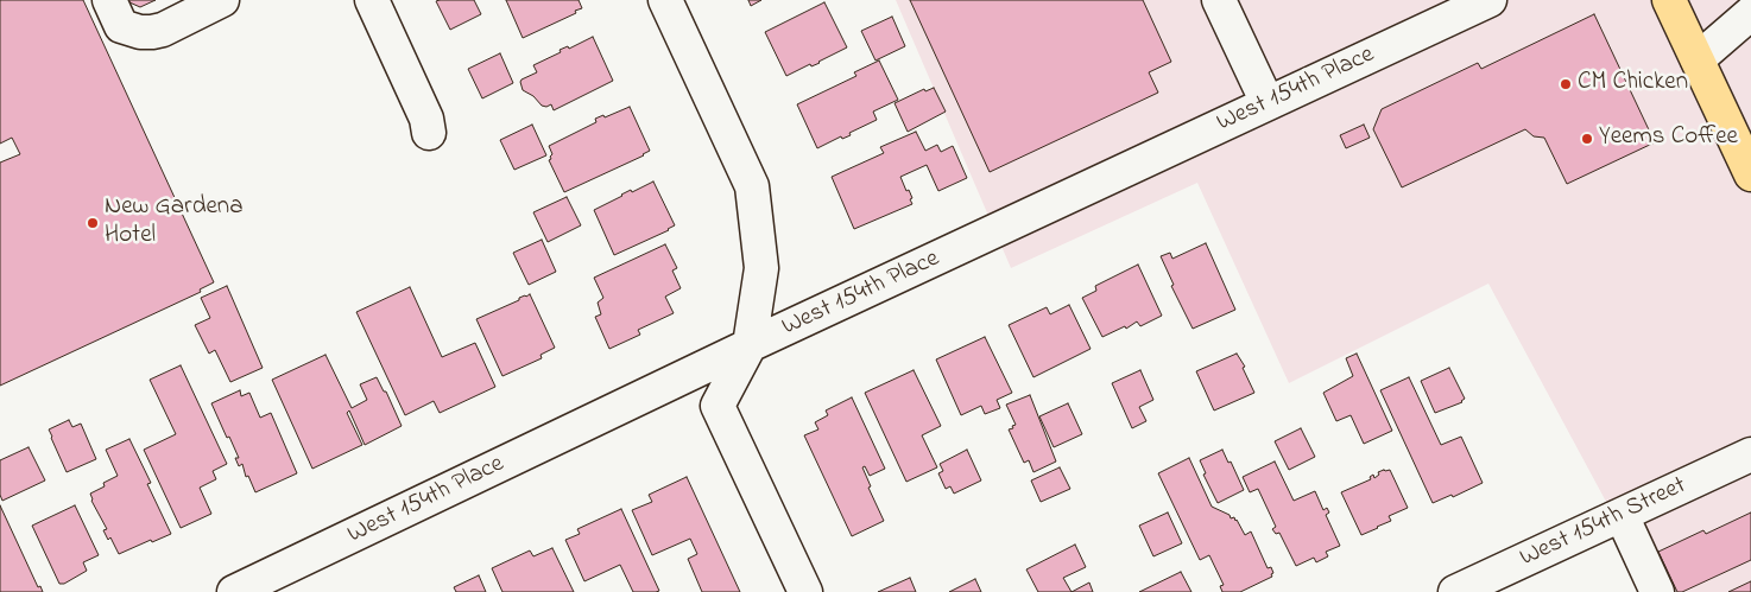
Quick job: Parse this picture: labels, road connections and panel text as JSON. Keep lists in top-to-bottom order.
{
  "streets": {
    "street": ["West 154th Place", "West 154th Street"]
  },
  "places": ["CM Chicken", "Yeems Coffee", "New Gardena Hotel"]
}
